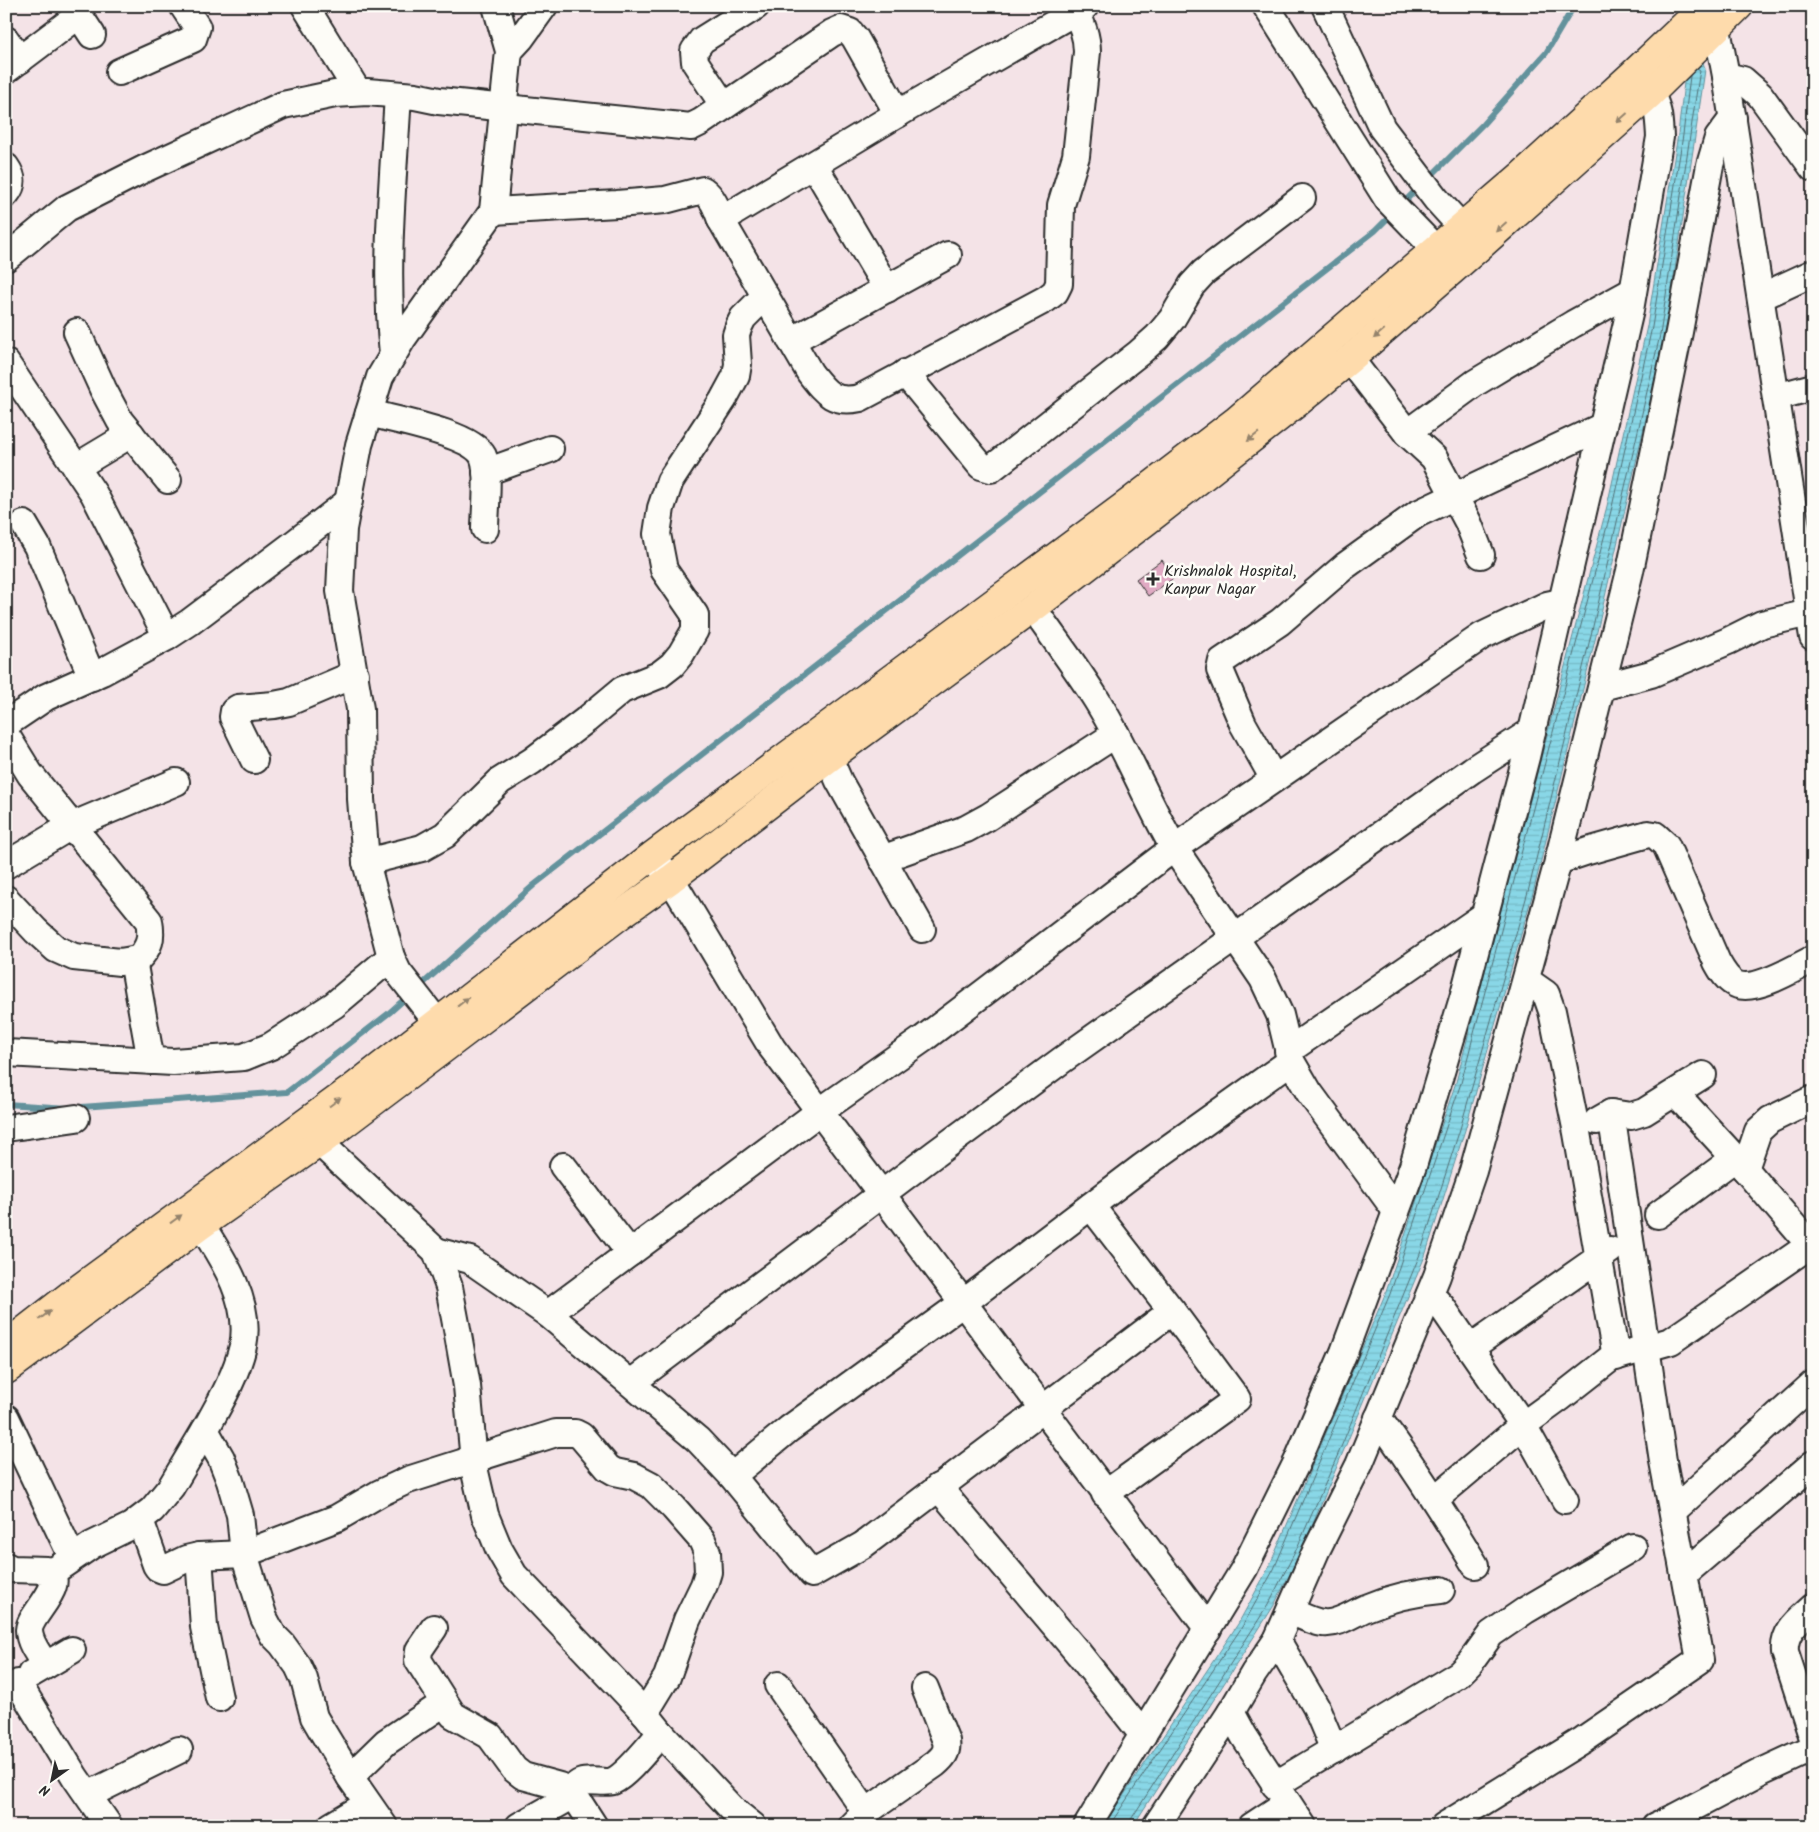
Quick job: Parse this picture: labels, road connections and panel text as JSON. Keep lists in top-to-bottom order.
{
  "places": {
    "health": ["Krishnalok Hospital, Kanpur Nagar"]
  },
  "north": "bottom left"
}
